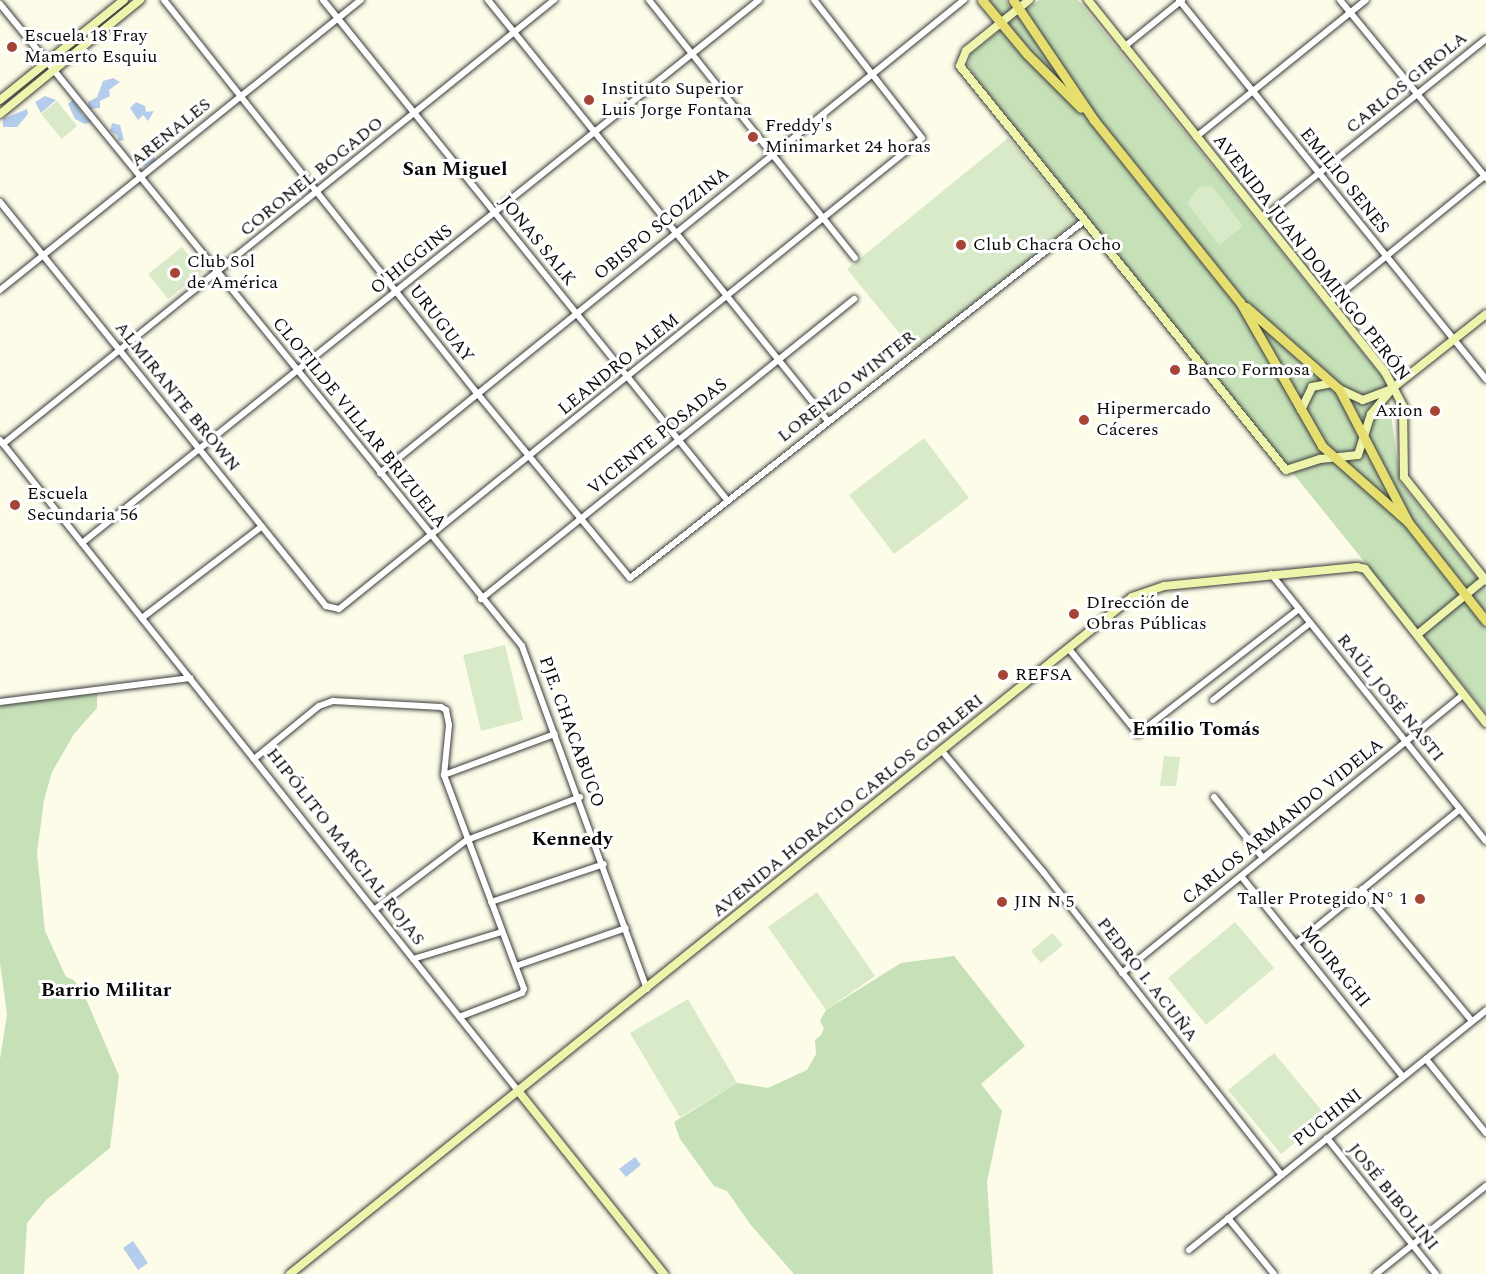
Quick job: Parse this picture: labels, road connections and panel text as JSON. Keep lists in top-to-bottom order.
{
  "streets": {
    "main road": ["AVENIDA JUAN DOMINGO PERÓN", "AVENIDA HORACIO CARLOS GORLERI", "HIPÓLITO MARCIAL ROJAS"],
    "street": [
      "CARLOS GIROLA",
      "ARENALES",
      "CORONEL BOGADO",
      "EMILIO SENES",
      "OBISPO SCOZZINA",
      "JONAS SALK",
      "O'HIGGINS",
      "URUGUAY",
      "LEANDRO ALEM",
      "LORENZO WINTER",
      "ALMIRANTE BROWN",
      "CLOTILDE VILLAR BRIZUELA",
      "VICENTE POSADAS",
      "RAÚL JOSÉ NASTI",
      "PJE. CHACABUCO",
      "CARLOS ARMANDO VIDELA",
      "MOIRAGHI",
      "PEDRO I. ACUÑA",
      "PUCHINI",
      "JOSÉ BIBOLINI"
    ]
  },
  "crossings": [
    ["CARLOS GIROLA", "EMILIO SENES"],
    ["CARLOS GIROLA", "AVENIDA JUAN DOMINGO PERÓN"],
    ["ARENALES", "JONAS SALK"],
    ["ARENALES", "URUGUAY"],
    ["ARENALES", "ALMIRANTE BROWN"],
    ["ARENALES", "CLOTILDE VILLAR BRIZUELA"],
    ["CORONEL BOGADO", "JONAS SALK"],
    ["CORONEL BOGADO", "URUGUAY"],
    ["CORONEL BOGADO", "ALMIRANTE BROWN"],
    ["CORONEL BOGADO", "CLOTILDE VILLAR BRIZUELA"],
    ["CORONEL BOGADO", "HIPÓLITO MARCIAL ROJAS"],
    ["OBISPO SCOZZINA", "JONAS SALK"],
    ["OBISPO SCOZZINA", "URUGUAY"],
    ["OBISPO SCOZZINA", "LEANDRO ALEM"],
    ["OBISPO SCOZZINA", "CLOTILDE VILLAR BRIZUELA"],
    ["JONAS SALK", "O'HIGGINS"],
    ["JONAS SALK", "LEANDRO ALEM"],
    ["JONAS SALK", "LORENZO WINTER"],
    ["JONAS SALK", "VICENTE POSADAS"],
    ["O'HIGGINS", "URUGUAY"],
    ["O'HIGGINS", "ALMIRANTE BROWN"],
    ["O'HIGGINS", "CLOTILDE VILLAR BRIZUELA"],
    ["O'HIGGINS", "HIPÓLITO MARCIAL ROJAS"],
    ["URUGUAY", "LEANDRO ALEM"],
    ["URUGUAY", "LORENZO WINTER"],
    ["URUGUAY", "VICENTE POSADAS"],
    ["LEANDRO ALEM", "ALMIRANTE BROWN"],
    ["LEANDRO ALEM", "CLOTILDE VILLAR BRIZUELA"],
    ["CLOTILDE VILLAR BRIZUELA", "VICENTE POSADAS"],
    ["CLOTILDE VILLAR BRIZUELA", "PJE. CHACABUCO"],
    ["VICENTE POSADAS", "PJE. CHACABUCO"],
    ["RAÚL JOSÉ NASTI", "AVENIDA HORACIO CARLOS GORLERI"],
    ["RAÚL JOSÉ NASTI", "CARLOS ARMANDO VIDELA"],
    ["PJE. CHACABUCO", "AVENIDA HORACIO CARLOS GORLERI"],
    ["AVENIDA HORACIO CARLOS GORLERI", "HIPÓLITO MARCIAL ROJAS"],
    ["AVENIDA HORACIO CARLOS GORLERI", "PEDRO I. ACUÑA"],
    ["CARLOS ARMANDO VIDELA", "MOIRAGHI"],
    ["CARLOS ARMANDO VIDELA", "PEDRO I. ACUÑA"],
    ["MOIRAGHI", "PUCHINI"],
    ["PEDRO I. ACUÑA", "PUCHINI"],
    ["PUCHINI", "JOSÉ BIBOLINI"]
  ],
  "districts": [
    "San Miguel",
    "Emilio Tomás",
    "Kennedy",
    "Barrio Militar"
  ],
  "places": [
    "Escuela 18 Fray Mamerto Esquiu",
    "Instituto Superior Luis Jorge Fontana",
    "Freddy's Minimarket 24 horas",
    "Club Chacra Ocho",
    "Club Sol de América",
    "Banco Formosa",
    "Axion",
    "Hipermercado Cáceres",
    "Escuela Secundaria 56",
    "DIrección de Obras Públicas",
    "REFSA",
    "Taller Protegido N° 1",
    "JIN N 5"
  ]
}
